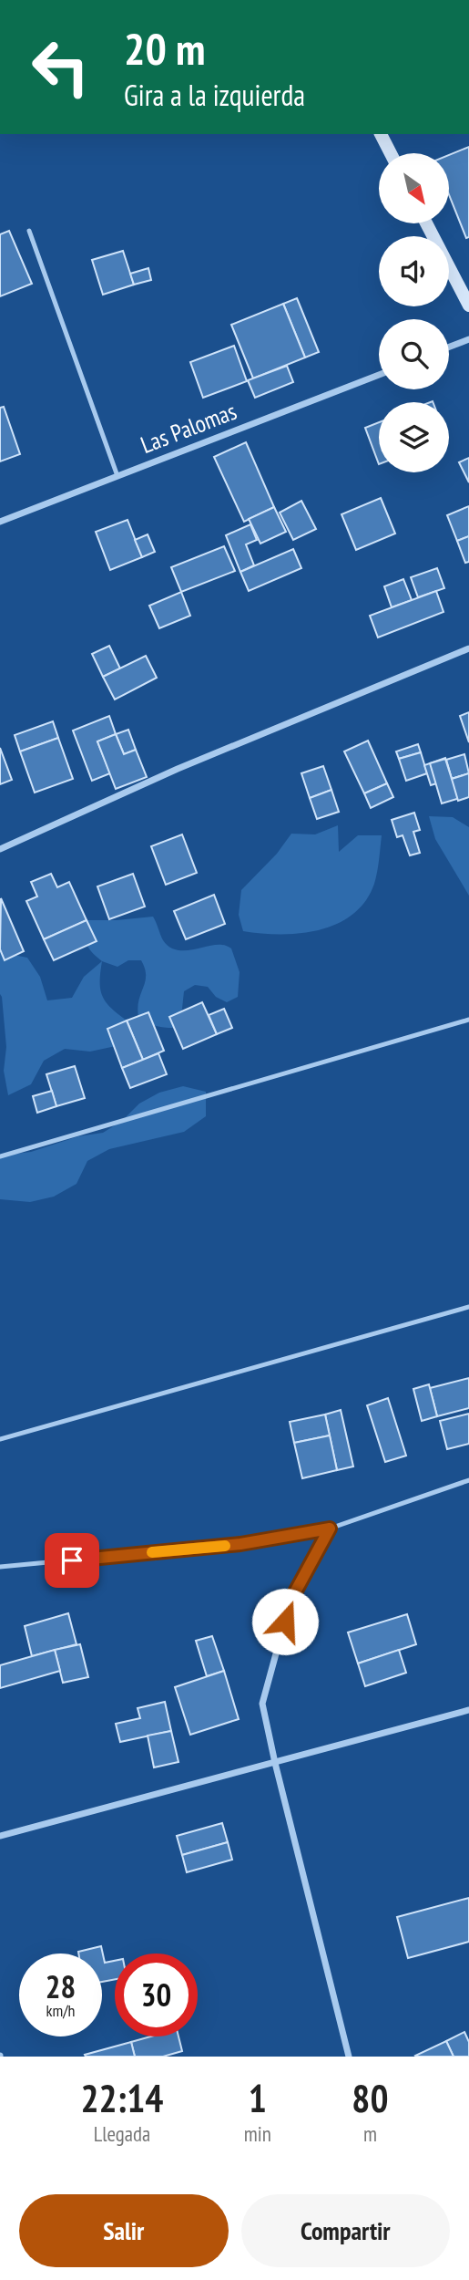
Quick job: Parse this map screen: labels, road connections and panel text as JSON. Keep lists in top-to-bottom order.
{
  "streets": {
    "street": ["Las Palomas"]
  },
  "north": "bottom right",
  "page": {
    "turn": ["20 m", "Gira a la izquierda"],
    "speed": "28 km/h",
    "limit": "30",
    "eta": [
      "22:14",
      "Llegada",
      "1",
      "min",
      "80",
      "m"
    ],
    "buttons": ["Salir", "Compartir"]
  }
}
